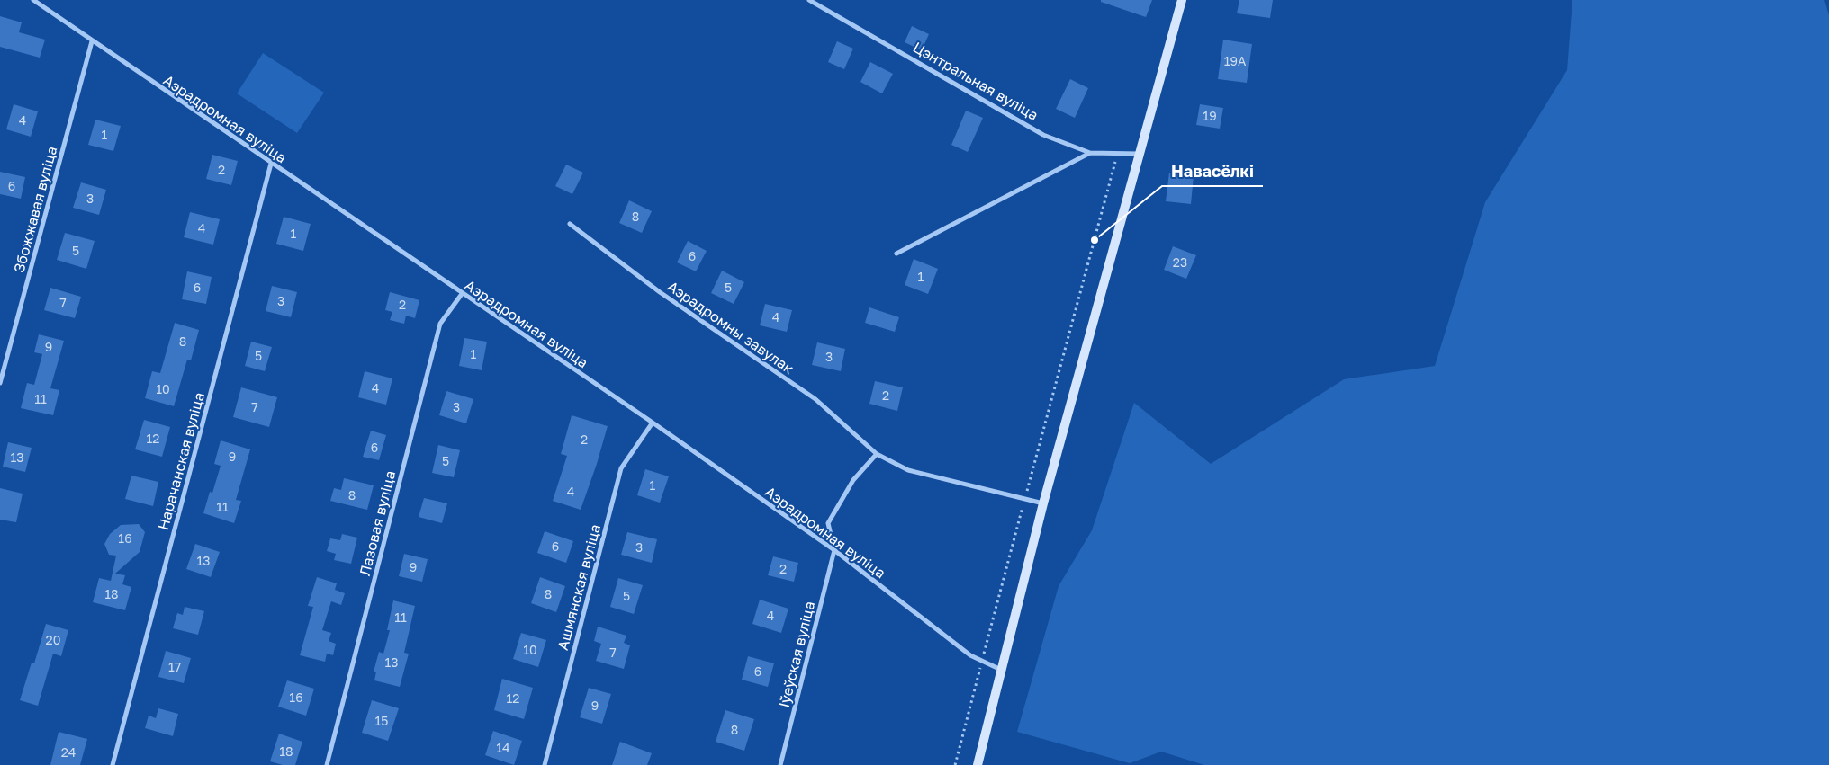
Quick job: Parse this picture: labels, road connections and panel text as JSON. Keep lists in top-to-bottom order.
{
  "streets": {
    "street": [
      "Цэнтральная вуліца",
      "Аэрадромная вуліца",
      "Збожжавая вуліца",
      "Аэрадромны завулак",
      "Нарачанская вуліца",
      "Лазовая вуліца",
      "Ашмянская вуліца",
      "Іўеўская вуліца"
    ]
  },
  "crossings": [
    ["Аэрадромная вуліца", "Збожжавая вуліца"],
    ["Аэрадромная вуліца", "Нарачанская вуліца"],
    ["Аэрадромная вуліца", "Лазовая вуліца"],
    ["Аэрадромная вуліца", "Ашмянская вуліца"],
    ["Аэрадромная вуліца", "Іўеўская вуліца"]
  ],
  "places": ["Навасёлкі"],
  "house_numbers": [
    "19А",
    "19",
    "4",
    "1",
    "2",
    "6",
    "3",
    "8",
    "4",
    "1",
    "5",
    "6",
    "23",
    "1",
    "6",
    "5",
    "3",
    "7",
    "2",
    "4",
    "8",
    "9",
    "1",
    "5",
    "3",
    "4",
    "10",
    "2",
    "11",
    "7",
    "3",
    "12",
    "2",
    "6",
    "9",
    "13",
    "5",
    "1",
    "4",
    "8",
    "11",
    "16",
    "6",
    "3",
    "13",
    "9",
    "2",
    "18",
    "8",
    "5",
    "4",
    "11",
    "20",
    "10",
    "7",
    "13",
    "17",
    "6",
    "16",
    "12",
    "9",
    "15",
    "8",
    "14",
    "18",
    "24"
  ]
}
